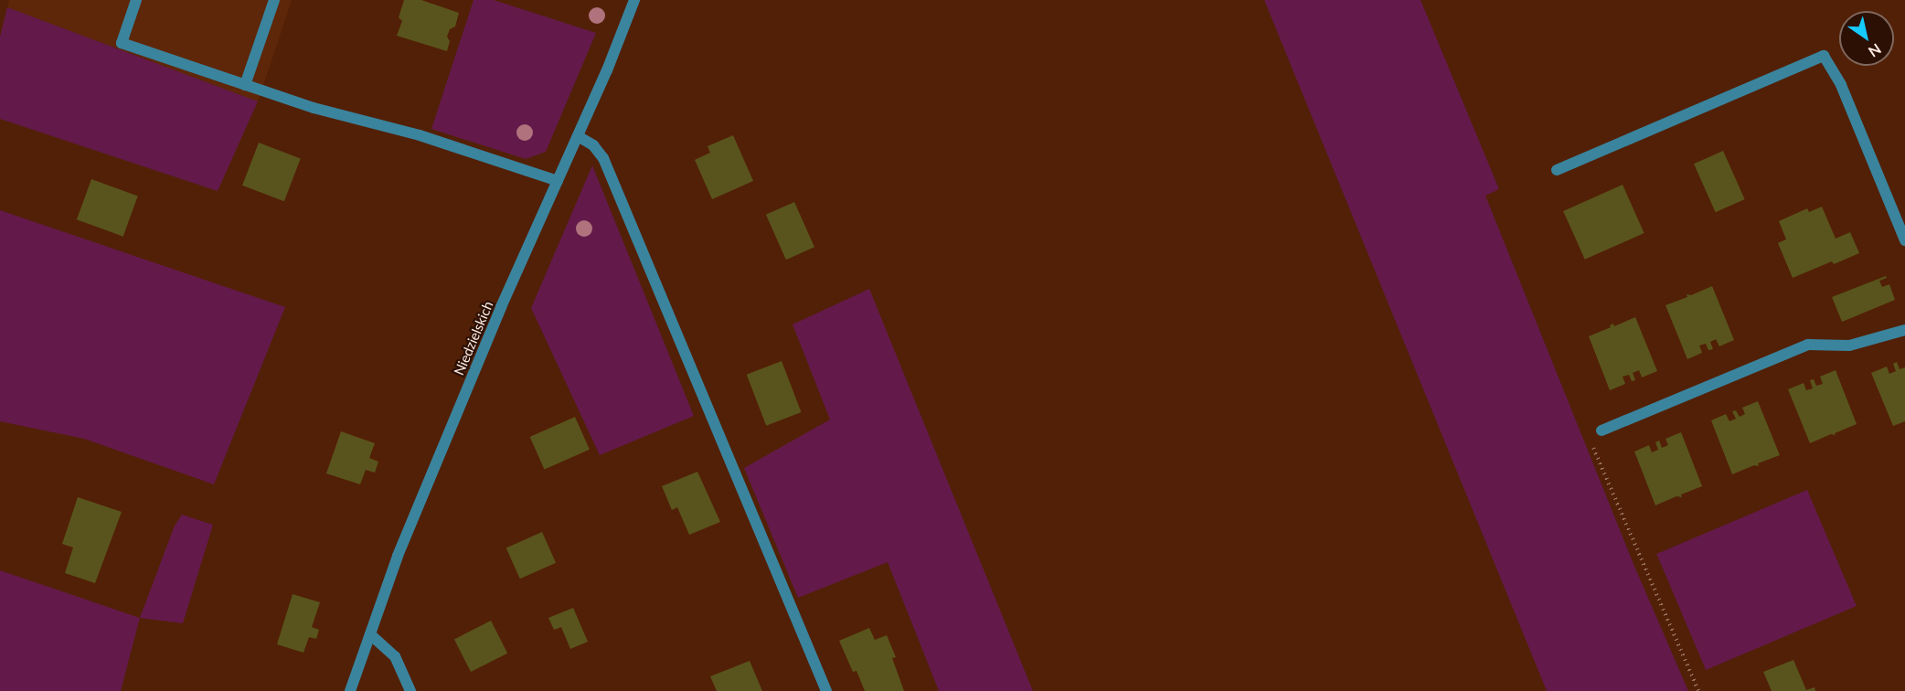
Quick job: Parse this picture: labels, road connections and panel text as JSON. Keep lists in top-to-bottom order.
{
  "streets": {
    "street": ["Niedzielskich"]
  },
  "north": "bottom right"
}
